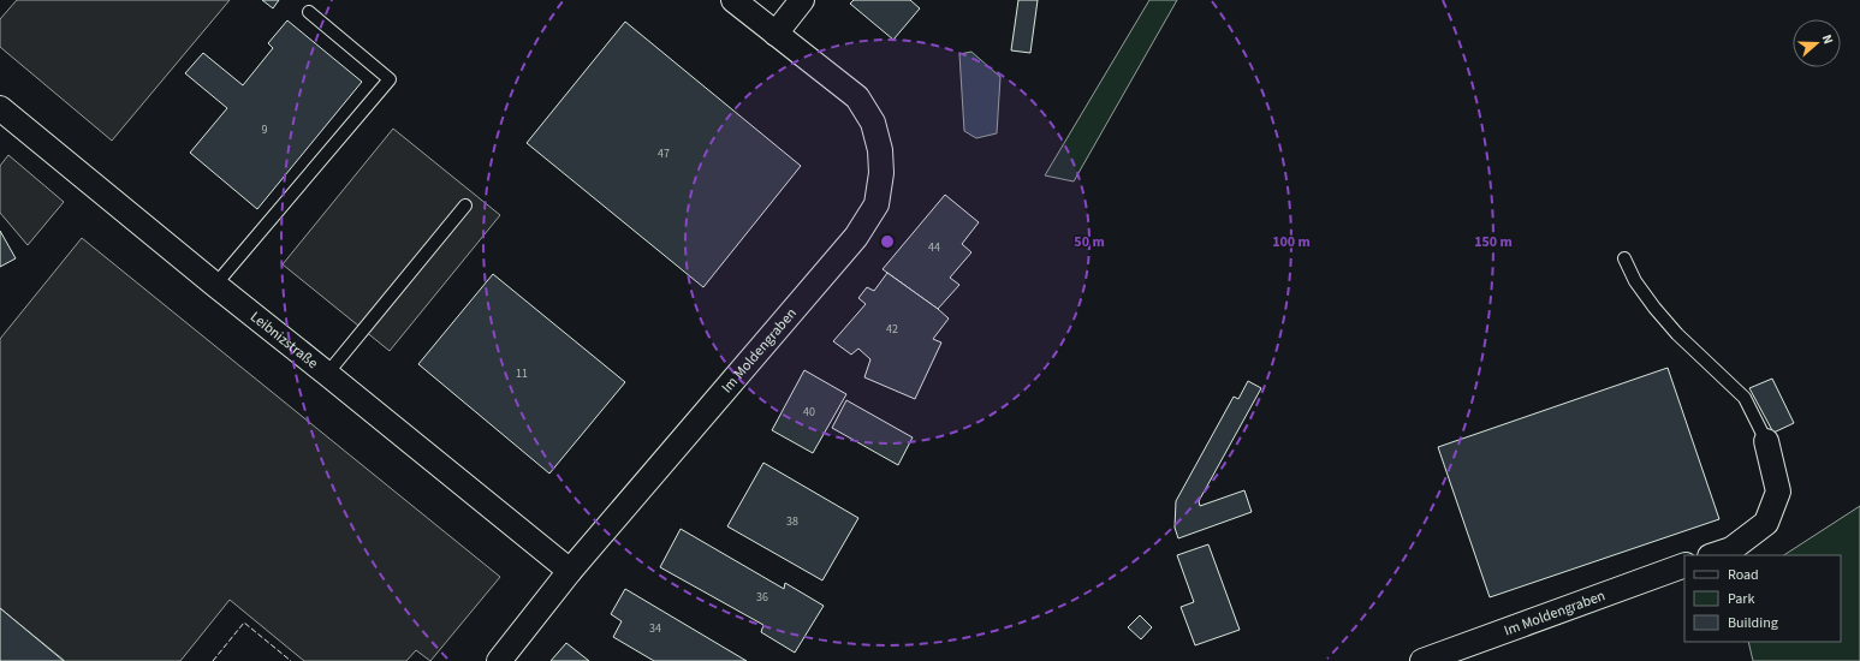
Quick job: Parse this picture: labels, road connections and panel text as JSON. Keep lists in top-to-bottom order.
{
  "streets": {
    "street": ["Leibnizstraße", "Im Moldengraben"]
  },
  "crossings": [
    ["Leibnizstraße", "Im Moldengraben"]
  ],
  "house_numbers": [
    "9",
    "47",
    "44",
    "42",
    "11",
    "40",
    "38",
    "36",
    "34"
  ],
  "legend": ["Road", "Park", "Building"],
  "north": "right",
  "rings": ["50 m", "100 m", "150 m"]
}
